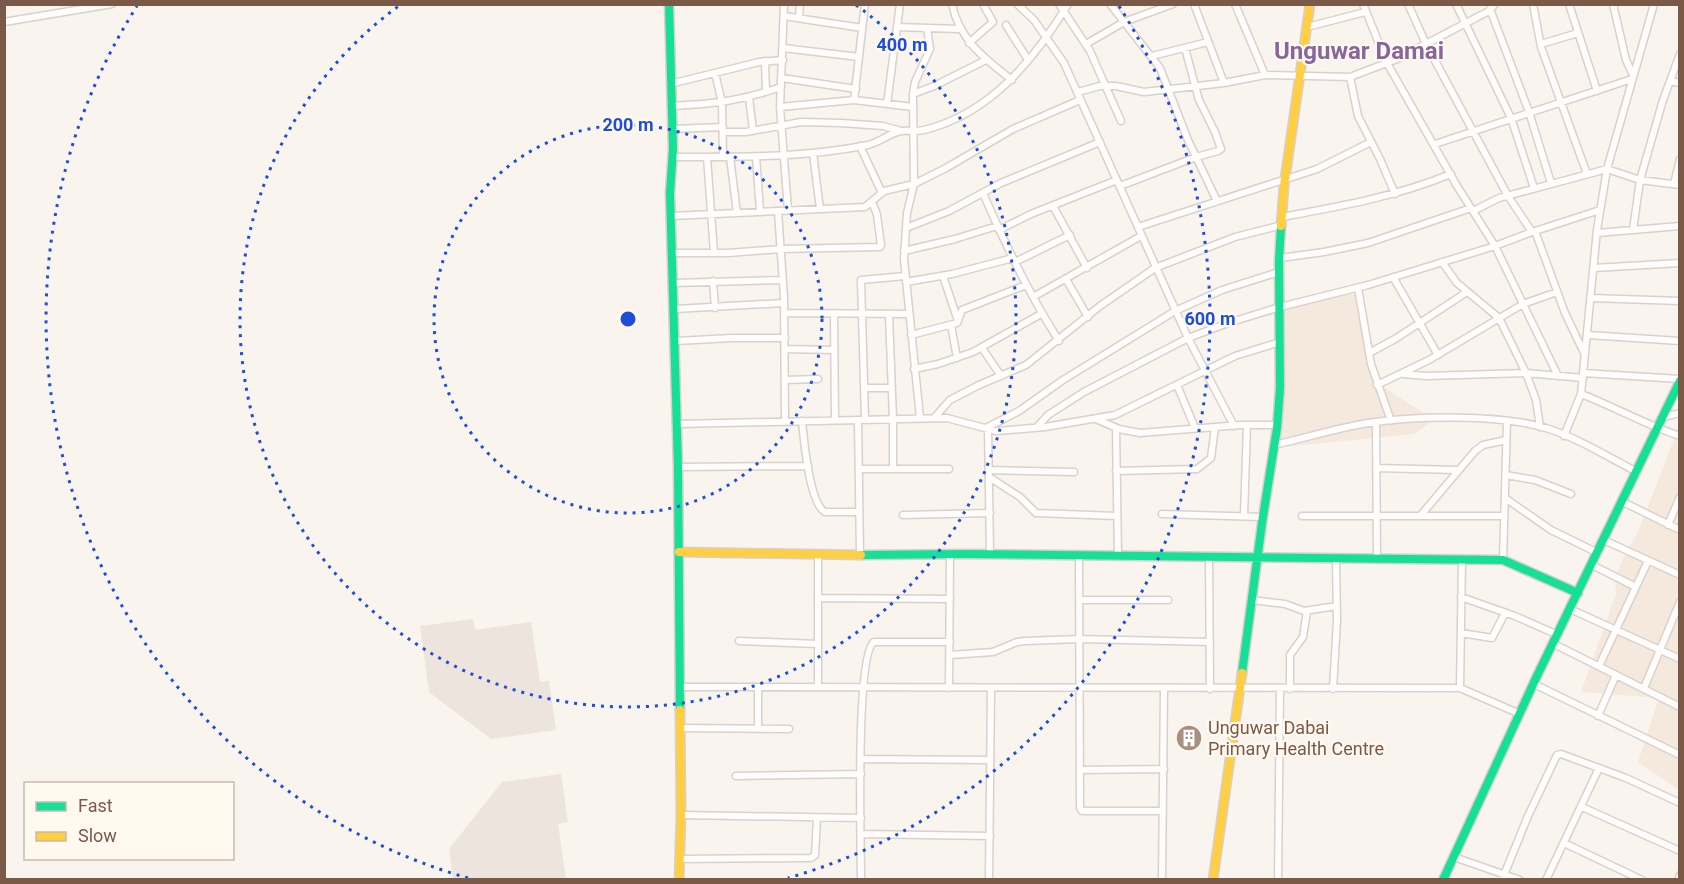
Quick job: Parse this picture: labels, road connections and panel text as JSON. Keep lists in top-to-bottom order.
{
  "districts": ["Unguwar Damai"],
  "places": {
    "building": ["Unguwar Dabai Primary Health Centre"]
  },
  "legend": ["Fast", "Slow"],
  "rings": ["400 m", "200 m", "600 m"]
}
